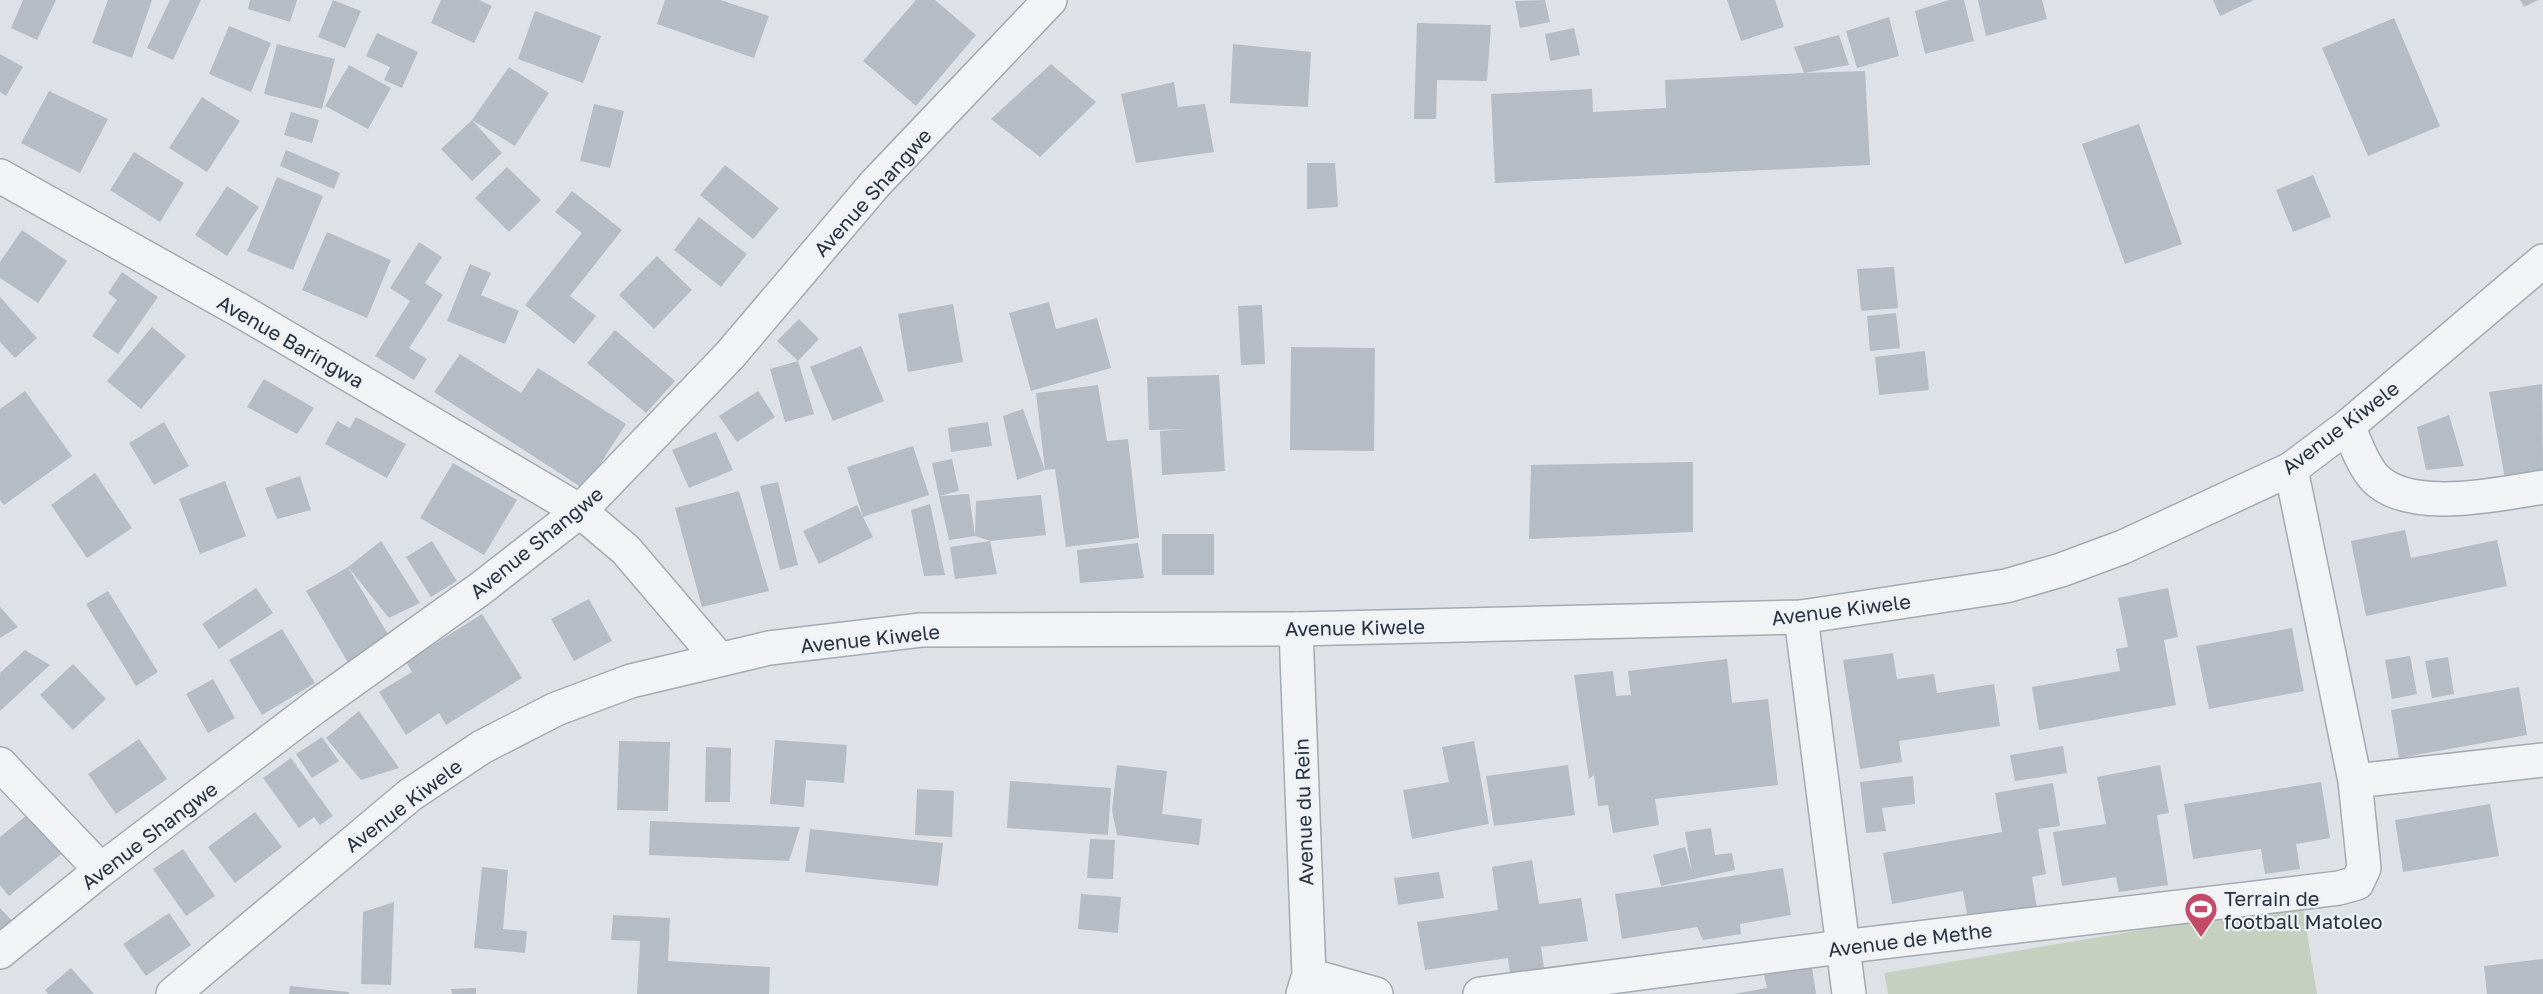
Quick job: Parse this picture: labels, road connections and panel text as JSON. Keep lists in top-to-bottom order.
{
  "streets": {
    "street": [
      "Avenue Shangwe",
      "Avenue Baringwa",
      "Avenue Kiwele",
      "Avenue du Rein",
      "Avenue de Methe"
    ]
  },
  "crossings": [
    ["Avenue Shangwe", "Avenue Baringwa"],
    ["Avenue Baringwa", "Avenue Kiwele"],
    ["Avenue Kiwele", "Avenue du Rein"]
  ],
  "places": {
    "sports": ["Terrain de football Matoleo"]
  }
}
